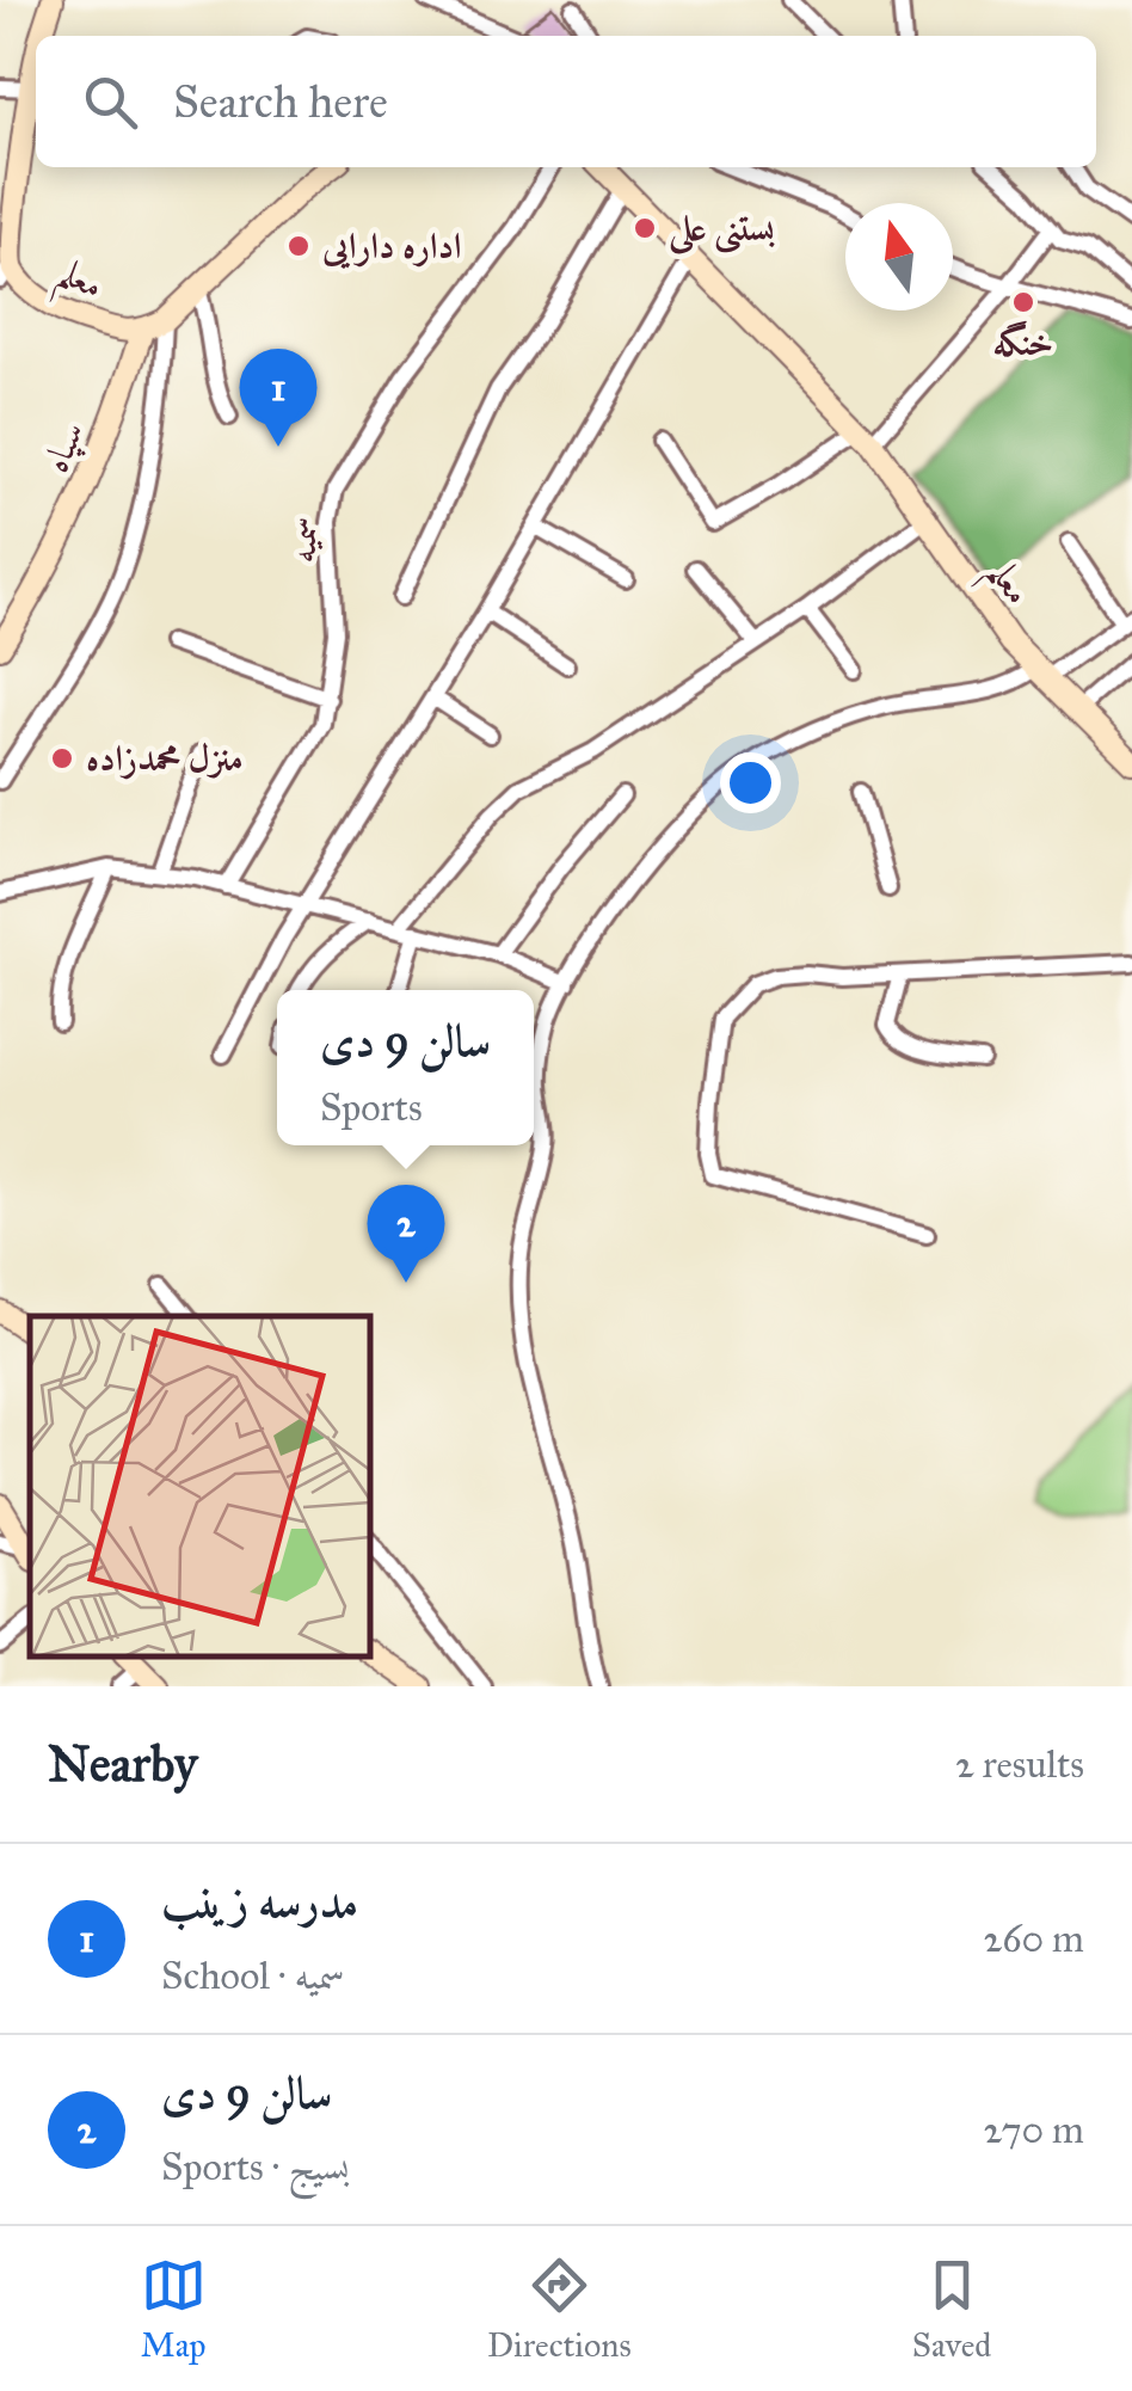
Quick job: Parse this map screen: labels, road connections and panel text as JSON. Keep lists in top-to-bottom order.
{
  "streets": {
    "main road": ["معلم", "سپاه"],
    "street": ["سمیه"]
  },
  "crossings": [
    ["معلم", "سپاه"]
  ],
  "places": [
    "بستنی علی",
    "اداره دارایی",
    "خنگه",
    "منزل محمدزاده"
  ],
  "north": "top",
  "page": {
    "search": "Search here",
    "pins": ["1", "2"],
    "popup": ["سالن 9 دی", "Sports"],
    "heading": ["Nearby", "2 results"],
    "list": [
      {
        "mark": "1",
        "name": "مدرسه زینب",
        "note": "School · سمیه",
        "value": "260 m"
      },
      {
        "mark": "2",
        "name": "سالن 9 دی",
        "note": "Sports · بسیج",
        "value": "270 m"
      }
    ],
    "nav": ["Map", "Directions", "Saved"]
  }
}
